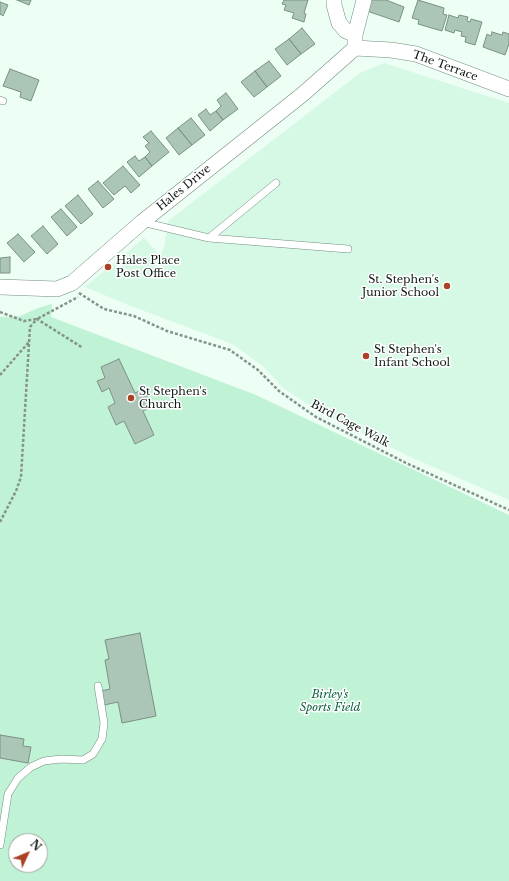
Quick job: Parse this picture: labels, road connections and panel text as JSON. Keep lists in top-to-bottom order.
{
  "streets": {
    "street": ["The Terrace", "Hales Drive"],
    "path": ["Bird Cage Walk"]
  },
  "crossings": [
    ["The Terrace", "Hales Drive"]
  ],
  "parks": ["Birley's Sports Field"],
  "places": [
    "Hales Place Post Office",
    "St. Stephen's Junior School",
    "St Stephen's Infant School",
    "St Stephen's Church"
  ],
  "north": "top right"
}
